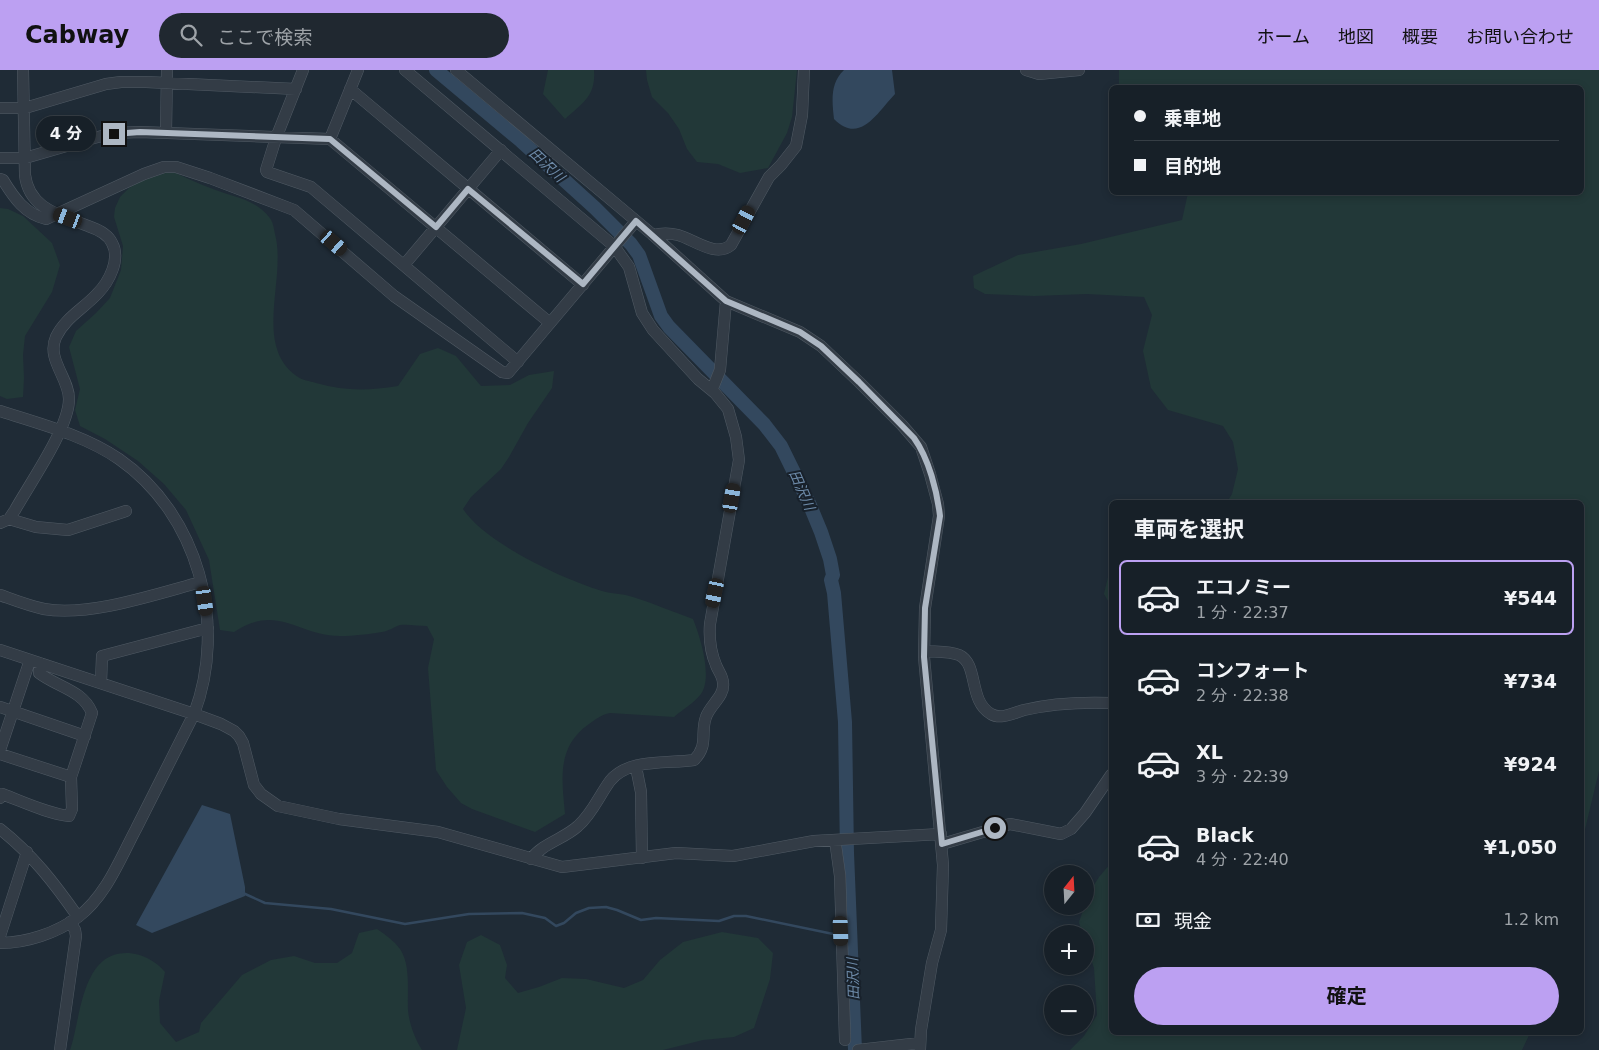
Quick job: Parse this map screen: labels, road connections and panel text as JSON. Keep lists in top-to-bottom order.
{
  "water": ["田沢川"],
  "north": "top",
  "page": {
    "header": "Cabway",
    "search": "ここで検索",
    "nav": [
      "ホーム",
      "地図",
      "概要",
      "お問い合わせ"
    ],
    "banner": ["乗車地", "目的地"],
    "bubble": "4 分",
    "heading": "車両を選択",
    "list": [
      {
        "name": "エコノミー",
        "note": "1 分 · 22:37",
        "value": "¥544"
      },
      {
        "name": "コンフォート",
        "note": "2 分 · 22:38",
        "value": "¥734"
      },
      {
        "name": "XL",
        "note": "3 分 · 22:39",
        "value": "¥924"
      },
      {
        "name": "Black",
        "note": "4 分 · 22:40",
        "value": "¥1,050"
      }
    ],
    "map_buttons": ["+", "−"],
    "pay": ["現金", "1.2 km"],
    "buttons": "確定"
  }
}
